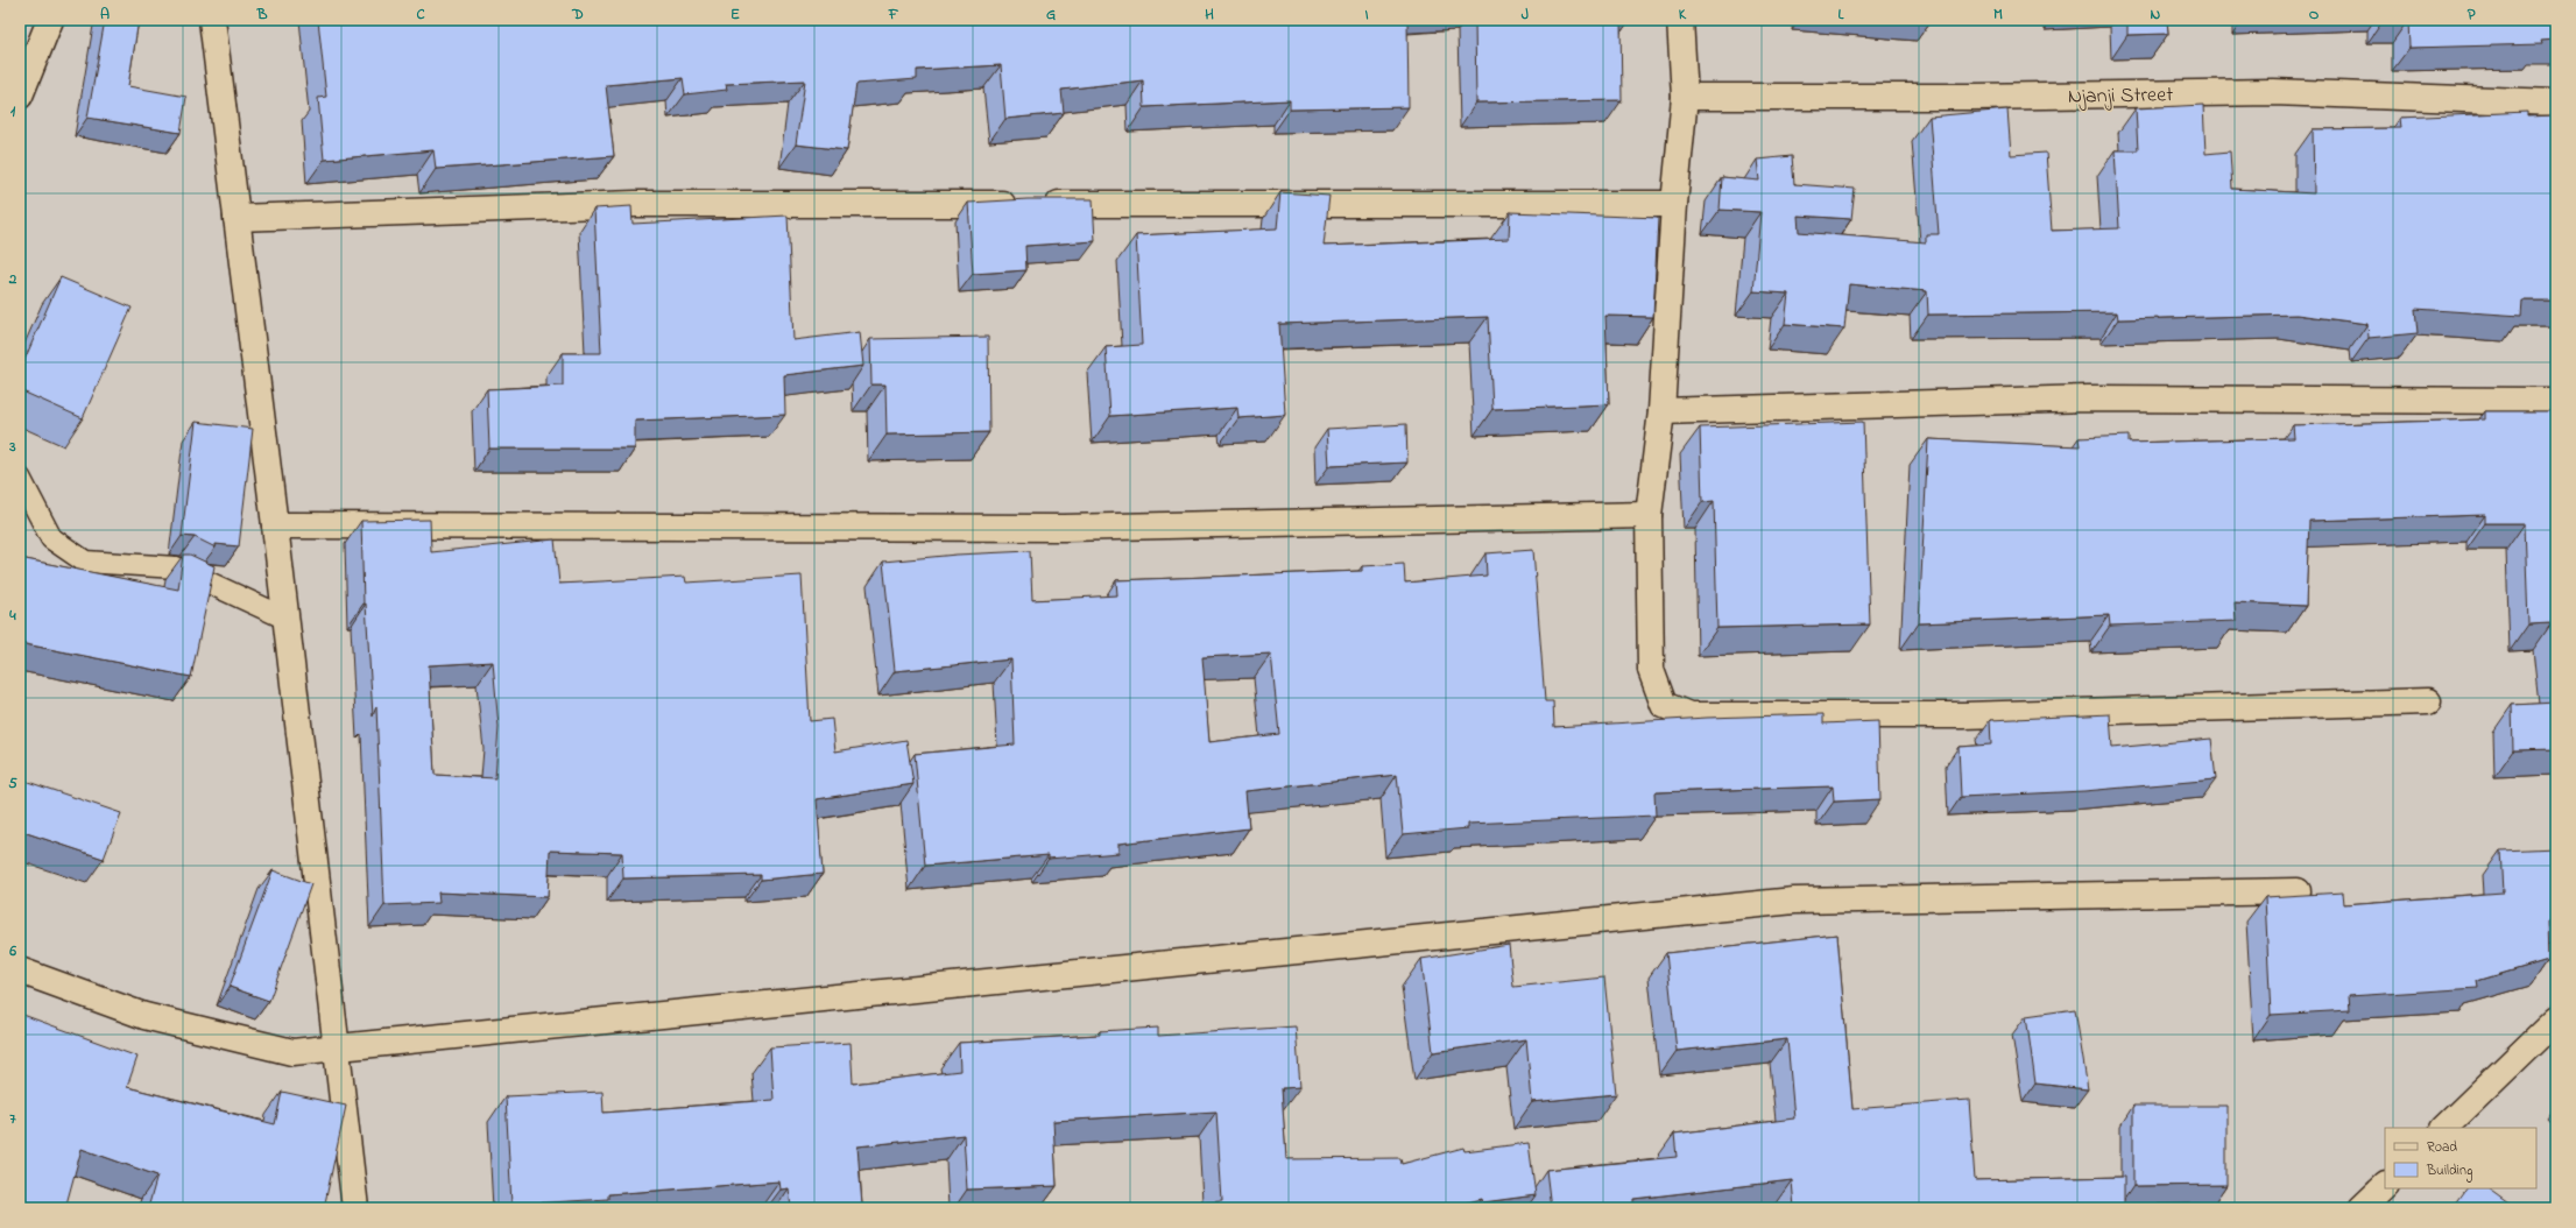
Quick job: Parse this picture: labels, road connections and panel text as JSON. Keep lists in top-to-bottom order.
{
  "streets": {
    "street": ["Njanji Street"]
  },
  "legend": ["Road", "Building"],
  "grid": {
    "columns": [
      "A",
      "B",
      "C",
      "D",
      "E",
      "F",
      "G",
      "H",
      "I",
      "J",
      "K",
      "L",
      "M",
      "N",
      "O",
      "P"
    ],
    "rows": [
      "1",
      "2",
      "3",
      "4",
      "5",
      "6",
      "7"
    ]
  }
}
